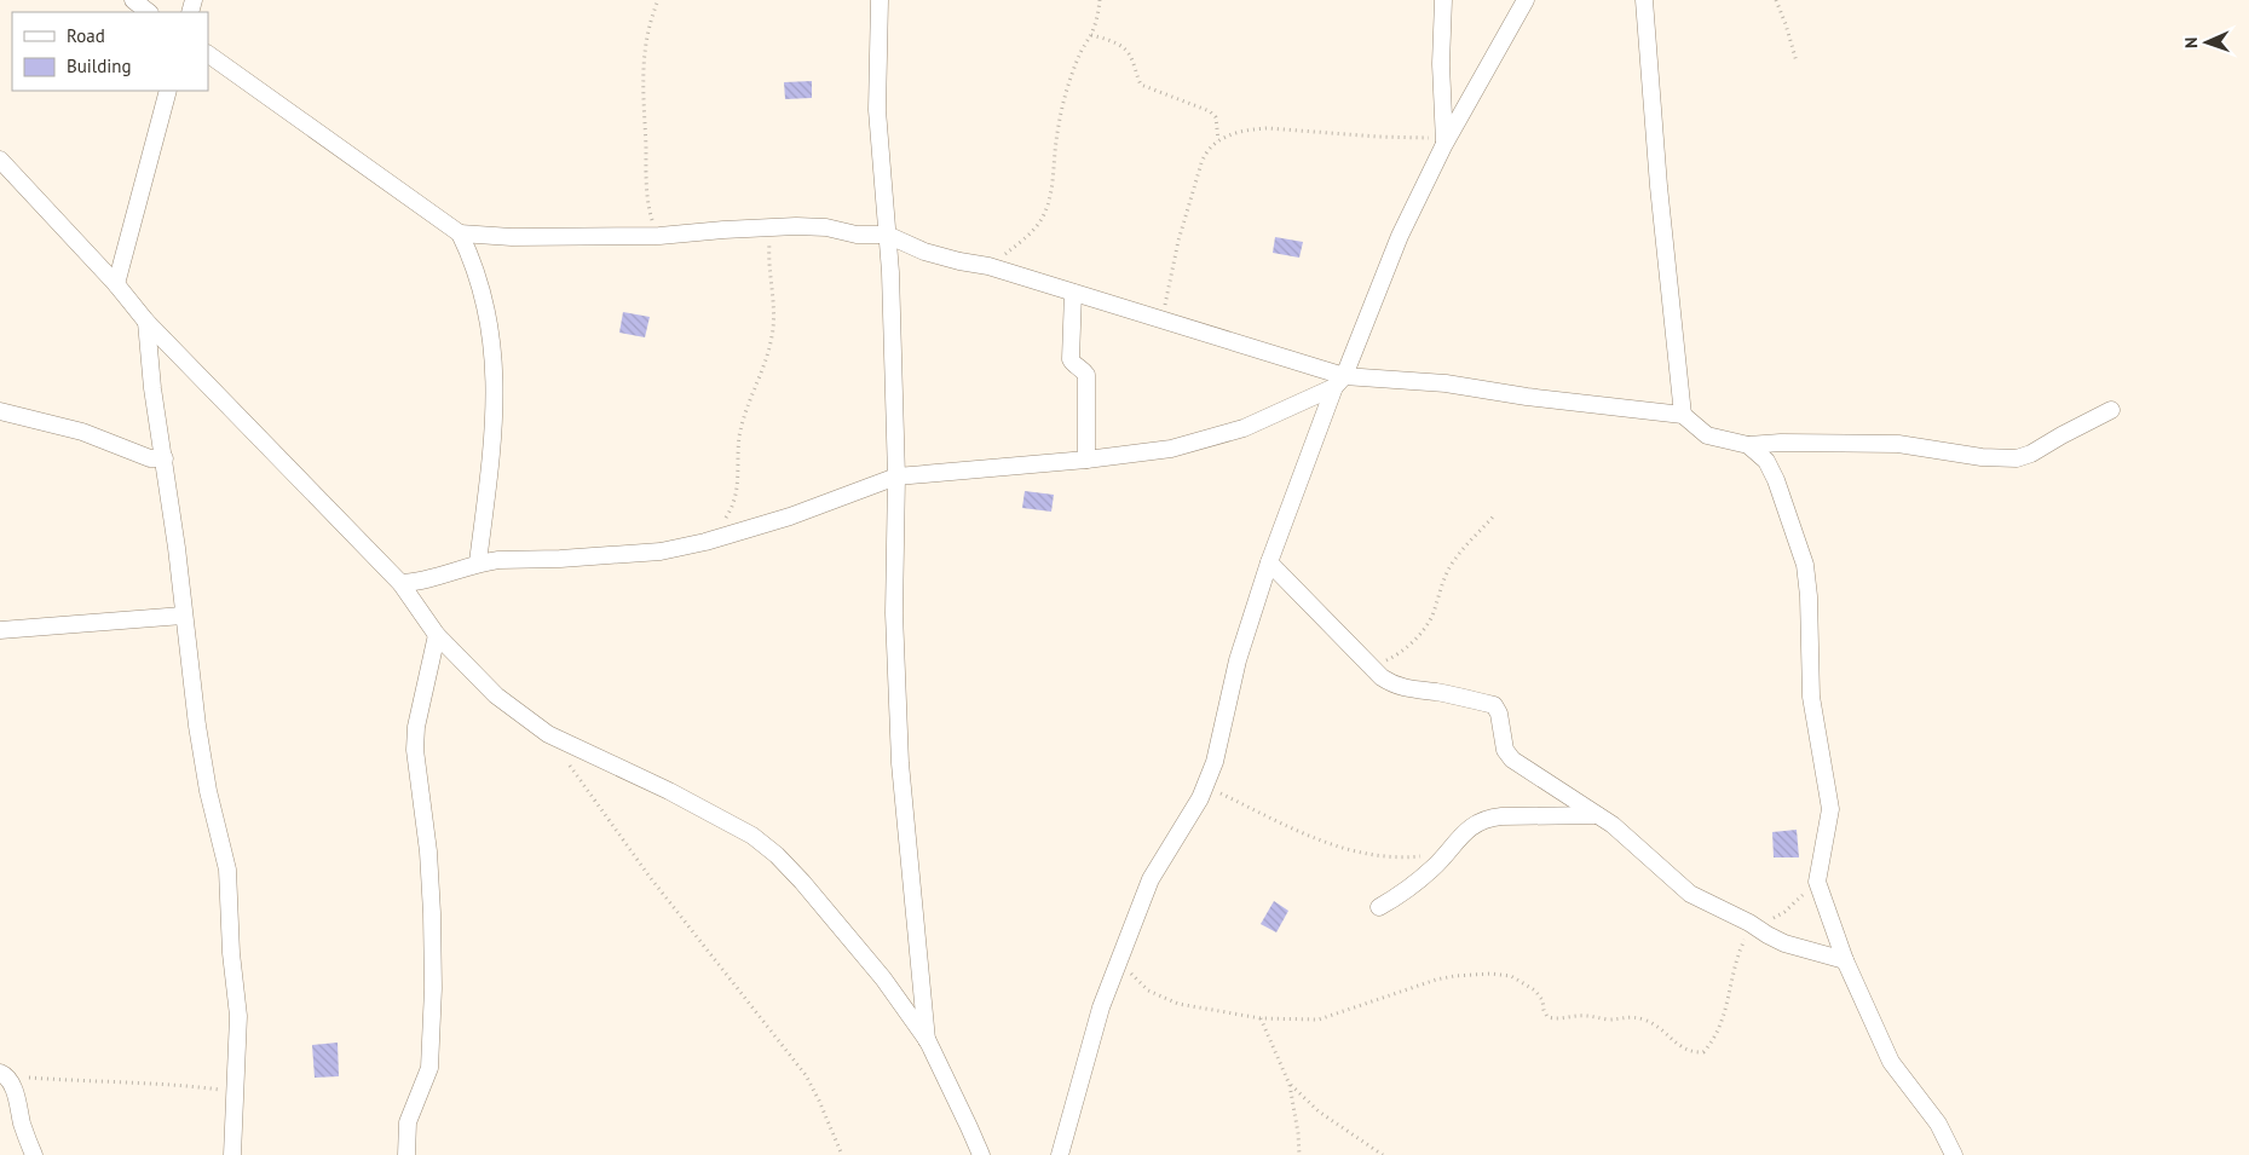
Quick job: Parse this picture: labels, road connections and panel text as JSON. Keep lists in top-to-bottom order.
{
  "legend": ["Road", "Building"],
  "north": "left"
}
